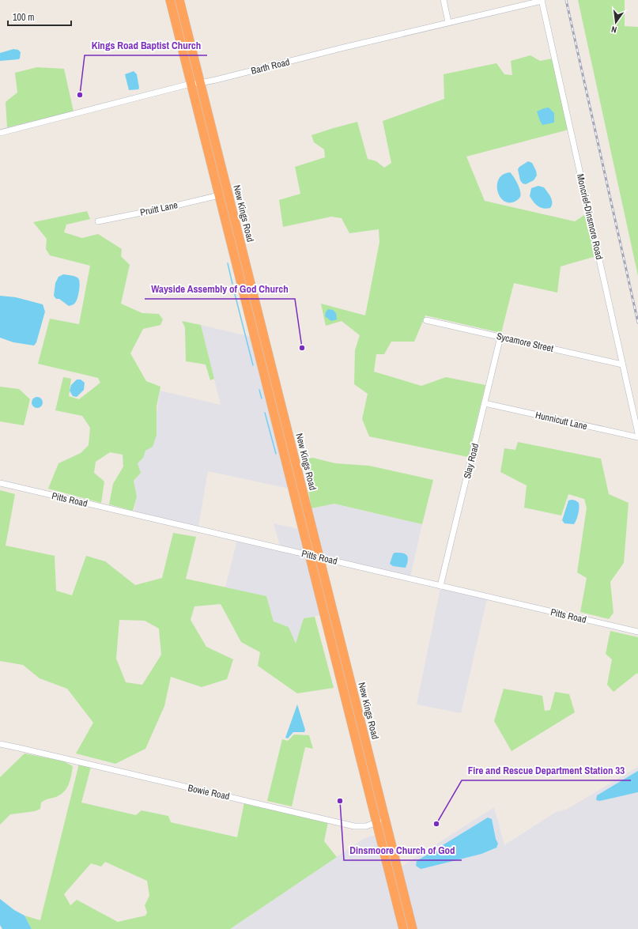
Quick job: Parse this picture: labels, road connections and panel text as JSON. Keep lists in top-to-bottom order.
{
  "streets": {
    "highway": ["New Kings Road"],
    "street": [
      "Barth Road",
      "Pruitt Lane",
      "Moncrief-Dinsmore Road",
      "Sycamore Street",
      "Hunnicutt Lane",
      "Slay Road",
      "Pitts Road",
      "Bowie Road"
    ]
  },
  "crossings": [
    ["Barth Road", "New Kings Road"],
    ["Barth Road", "Moncrief-Dinsmore Road"],
    ["Pruitt Lane", "New Kings Road"],
    ["New Kings Road", "Pitts Road"],
    ["New Kings Road", "Bowie Road"],
    ["Moncrief-Dinsmore Road", "Sycamore Street"],
    ["Sycamore Street", "Slay Road"],
    ["Hunnicutt Lane", "Slay Road"],
    ["Slay Road", "Pitts Road"]
  ],
  "places": [
    "Kings Road Baptist Church",
    "Wayside Assembly of God Church",
    "Dinsmoore Church of God",
    "Fire and Rescue Department Station 33"
  ],
  "scale_bar": "100 m",
  "north": "bottom"
}
